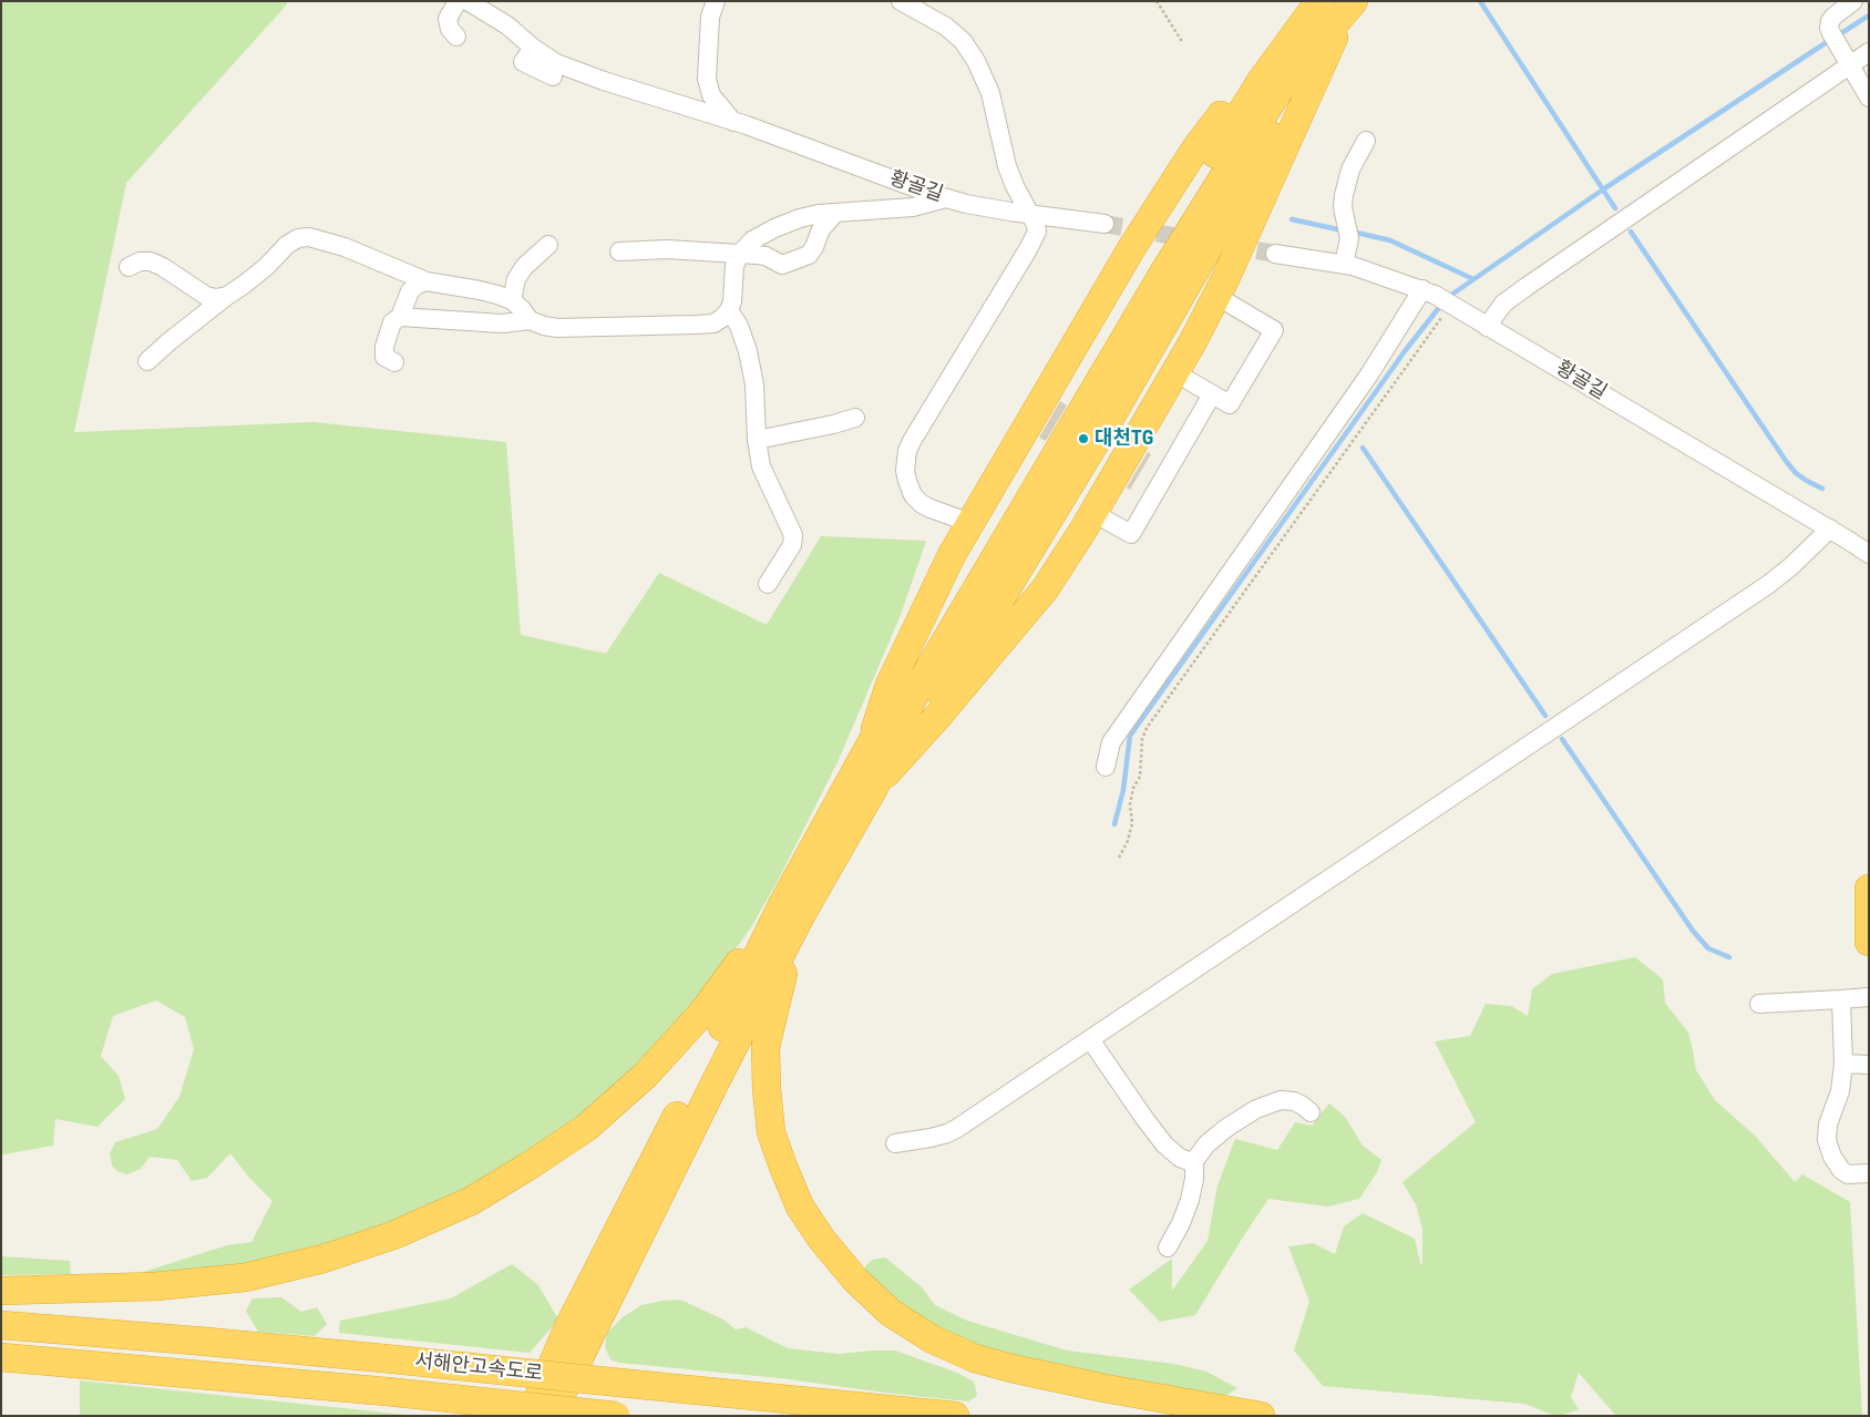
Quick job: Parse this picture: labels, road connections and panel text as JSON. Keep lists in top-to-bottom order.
{
  "streets": {
    "highway": ["서해안고속도로"],
    "street": ["황골길"]
  },
  "places": ["대천TG"]
}
